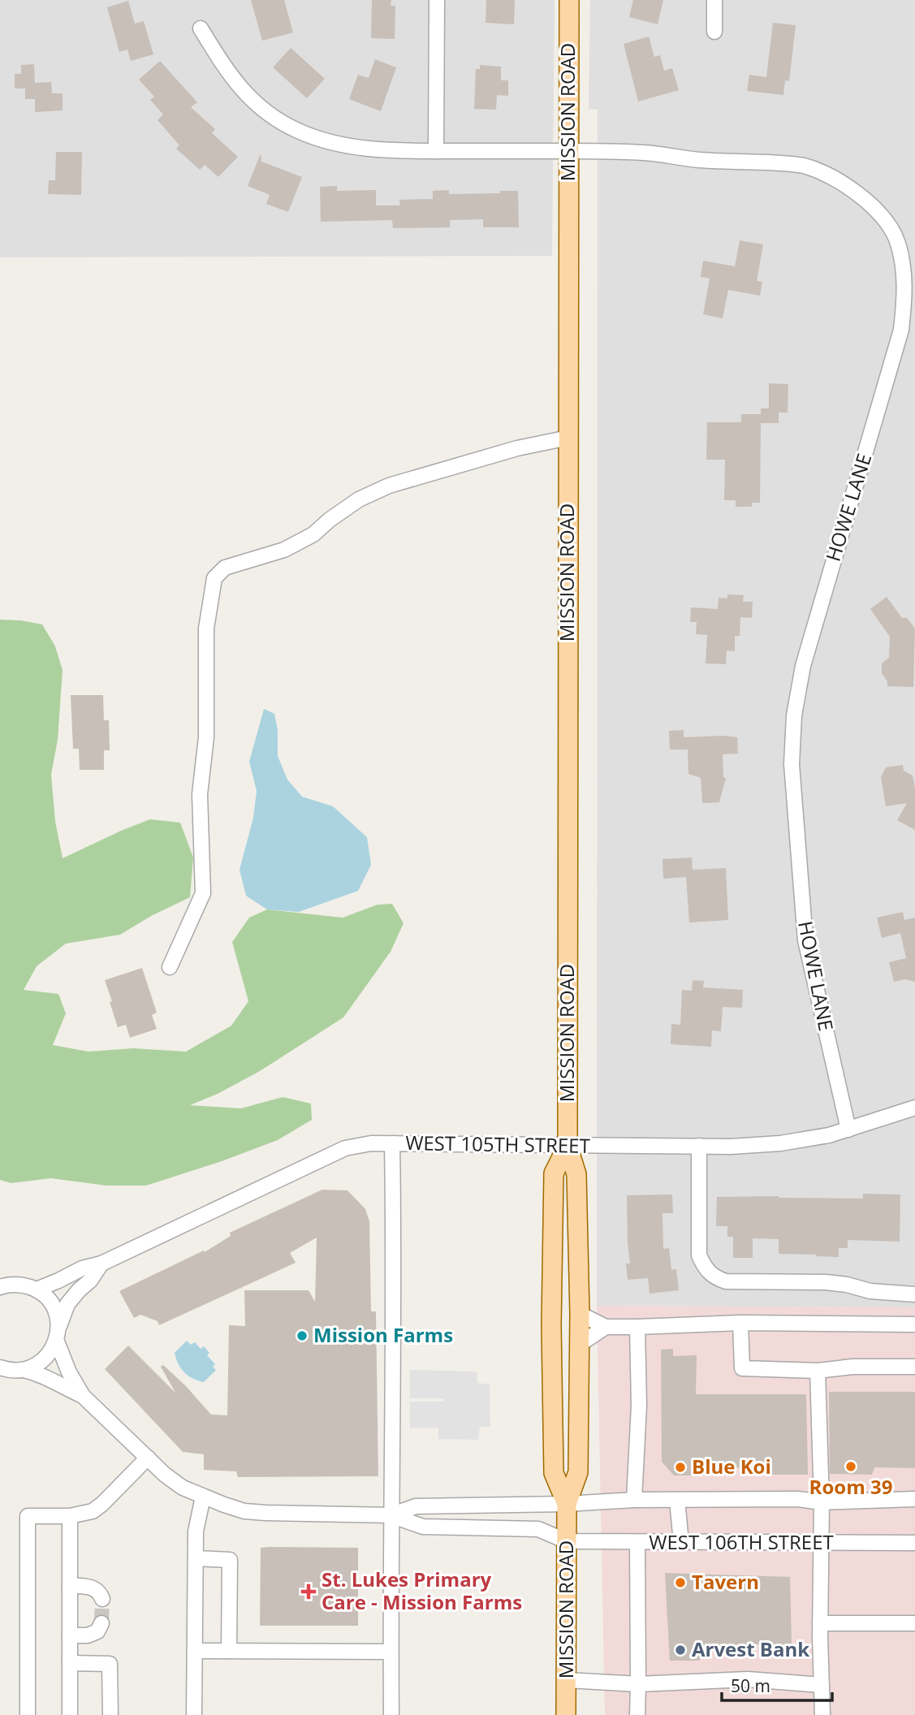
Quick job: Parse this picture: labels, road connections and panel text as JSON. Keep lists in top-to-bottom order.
{
  "streets": {
    "main road": ["MISSION ROAD"],
    "street": ["HOWE LANE", "WEST 105TH STREET", "WEST 106TH STREET"]
  },
  "crossings": [
    ["MISSION ROAD", "HOWE LANE"],
    ["MISSION ROAD", "WEST 105TH STREET"],
    ["MISSION ROAD", "WEST 106TH STREET"],
    ["HOWE LANE", "WEST 105TH STREET"]
  ],
  "places": {
    "other": [
      "Mission Farms",
      "Room 39",
      "Blue Koi",
      "Tavern",
      "Arvest Bank"
    ],
    "health": ["St. Lukes Primary Care - Mission Farms"]
  },
  "scale_bar": "50 m"
}
